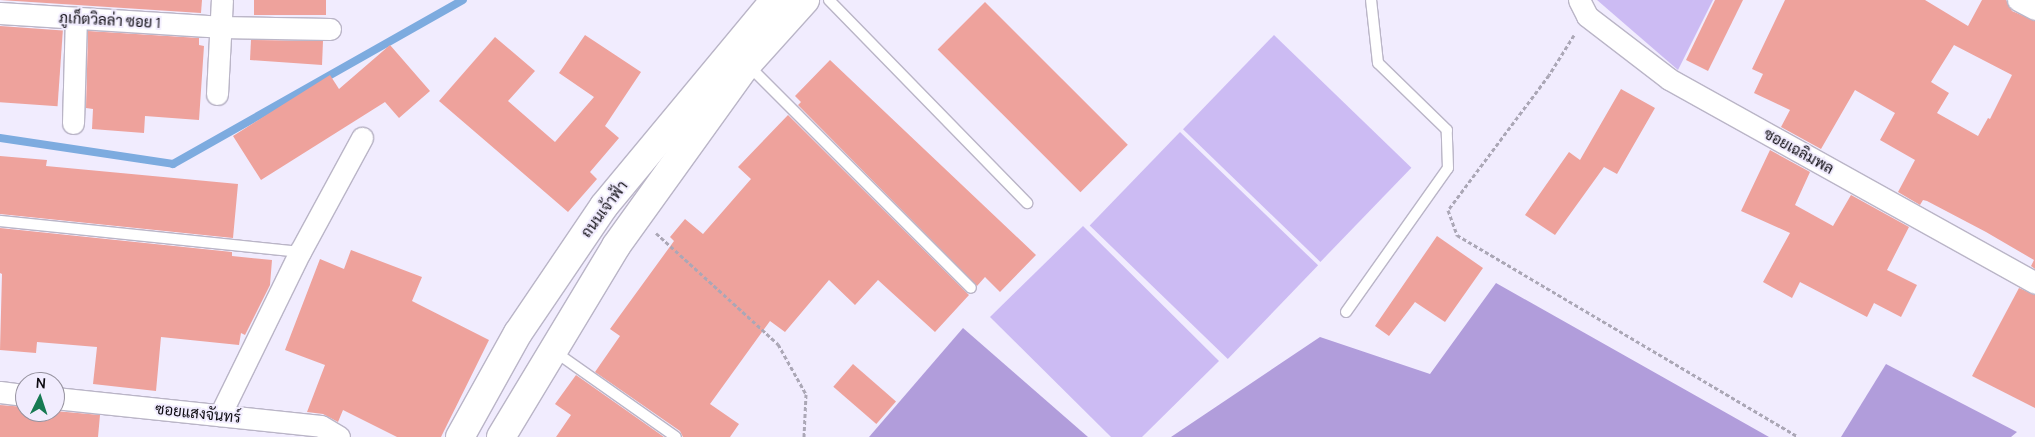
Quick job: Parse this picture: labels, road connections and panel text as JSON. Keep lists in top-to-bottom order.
{
  "streets": {
    "main road": ["ถนนเจ้าฟ้า"],
    "street": ["ภูเก็ตวิลล่า ซอย 1", "ซอยเฉลิมพล", "ซอยแสงจันทร์"]
  },
  "north": "top"
}
